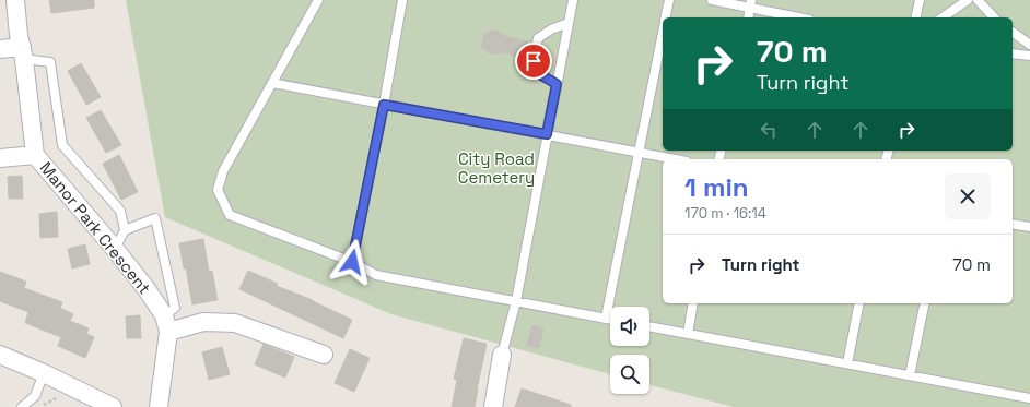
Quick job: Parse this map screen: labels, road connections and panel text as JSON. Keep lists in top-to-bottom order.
{
  "streets": {
    "street": ["Manor Park Crescent"]
  },
  "parks": ["City Road Cemetery"],
  "page": {
    "turn": ["70 m", "Turn right"],
    "heading": ["1 min", "170 m · 16:14"],
    "list": [
      {
        "name": "Turn right",
        "value": "70 m"
      }
    ]
  }
}
